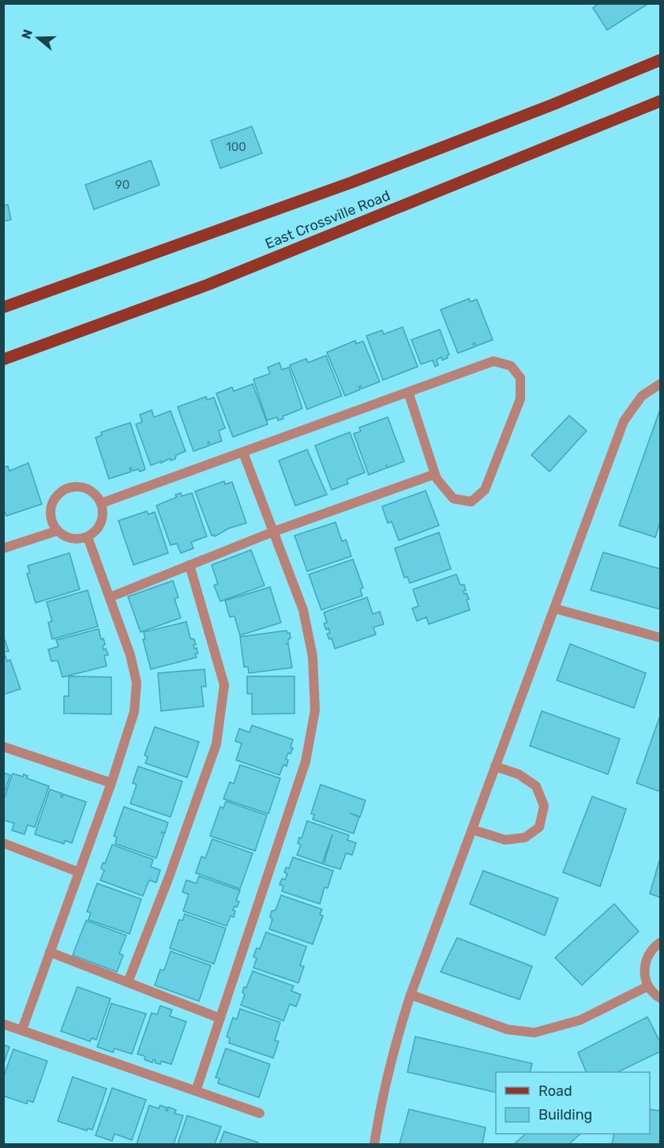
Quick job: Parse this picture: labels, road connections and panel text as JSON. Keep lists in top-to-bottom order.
{
  "streets": {
    "main road": ["East Crossville Road"]
  },
  "house_numbers": ["100", "90"],
  "legend": ["Road", "Building"],
  "north": "left"
}
